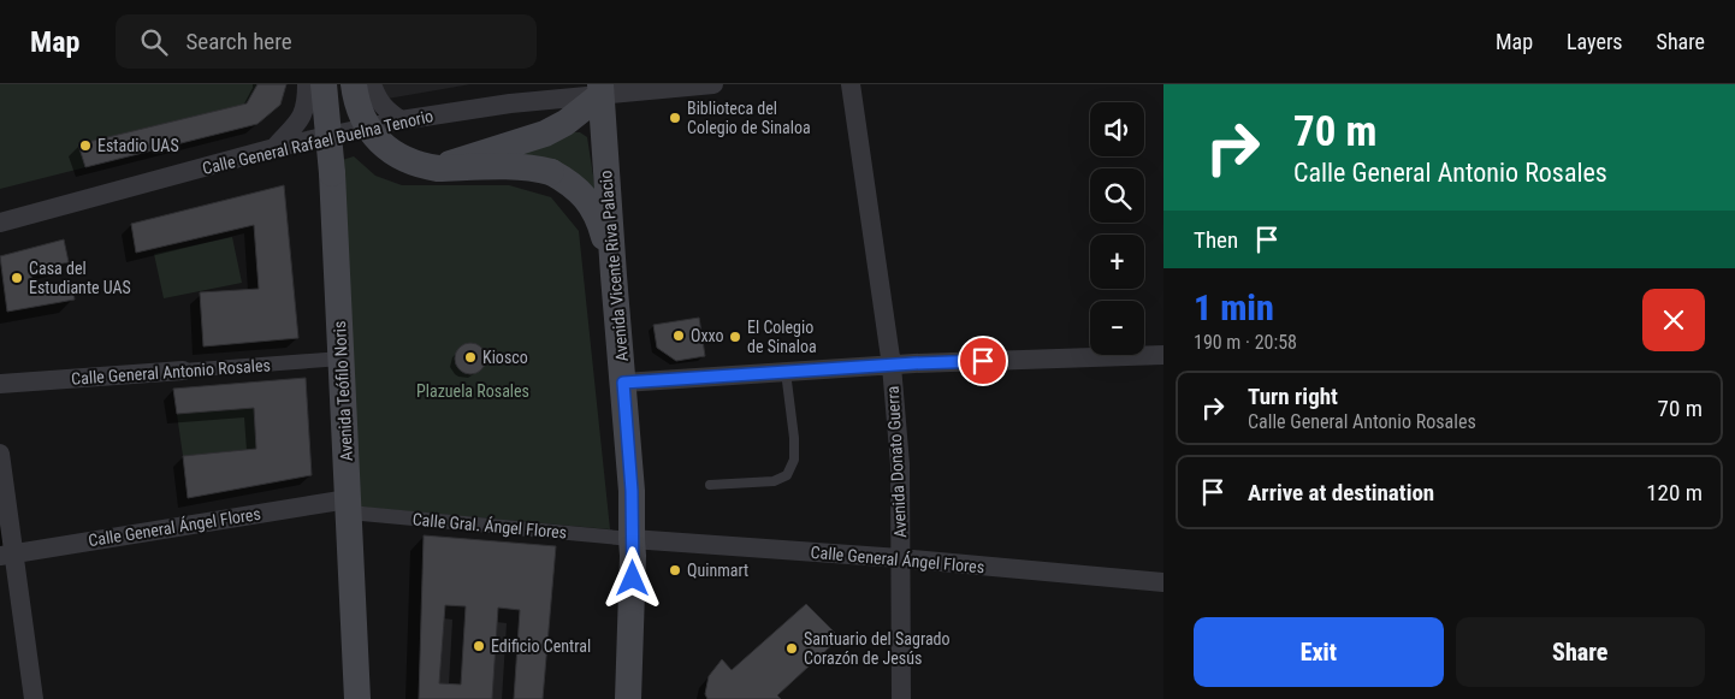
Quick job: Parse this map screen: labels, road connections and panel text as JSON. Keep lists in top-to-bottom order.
{
  "streets": {
    "main road": ["Avenida Vicente Riva Palacio", "Avenida Teófilo Noris"],
    "street": [
      "Calle General Rafael Buelna Tenorio",
      "Calle General Antonio Rosales",
      "Avenida Donato Guerra",
      "Calle Gral. Ángel Flores",
      "Calle General Ángel Flores"
    ]
  },
  "crossings": [
    ["Calle General Rafael Buelna Tenorio", "Avenida Vicente Riva Palacio"],
    ["Avenida Vicente Riva Palacio", "Calle Gral. Ángel Flores"],
    ["Avenida Vicente Riva Palacio", "Calle General Ángel Flores"],
    ["Calle General Antonio Rosales", "Avenida Teófilo Noris"],
    ["Avenida Teófilo Noris", "Calle Gral. Ángel Flores"],
    ["Avenida Teófilo Noris", "Calle General Ángel Flores"],
    ["Avenida Donato Guerra", "Calle General Ángel Flores"],
    ["Calle Gral. Ángel Flores", "Calle General Ángel Flores"]
  ],
  "parks": ["Plazuela Rosales"],
  "places": [
    "Biblioteca del Colegio de Sinaloa",
    "Estadio UAS",
    "Casa del Estudiante UAS",
    "Oxxo",
    "El Colegio de Sinaloa",
    "Kiosco",
    "Quinmart",
    "Edificio Central",
    "Santuario del Sagrado Corazón de Jesús"
  ],
  "page": {
    "header": "Map",
    "search": "Search here",
    "nav": ["Map", "Layers", "Share"],
    "turn": ["70 m", "Calle General Antonio Rosales"],
    "map_buttons": ["+", "−"],
    "then": "Then",
    "heading": ["1 min", "190 m · 20:58"],
    "list": [
      {
        "name": "Turn right",
        "note": "Calle General Antonio Rosales",
        "value": "70 m"
      },
      {
        "name": "Arrive at destination",
        "value": "120 m"
      }
    ],
    "buttons": ["Exit", "Share"]
  }
}
